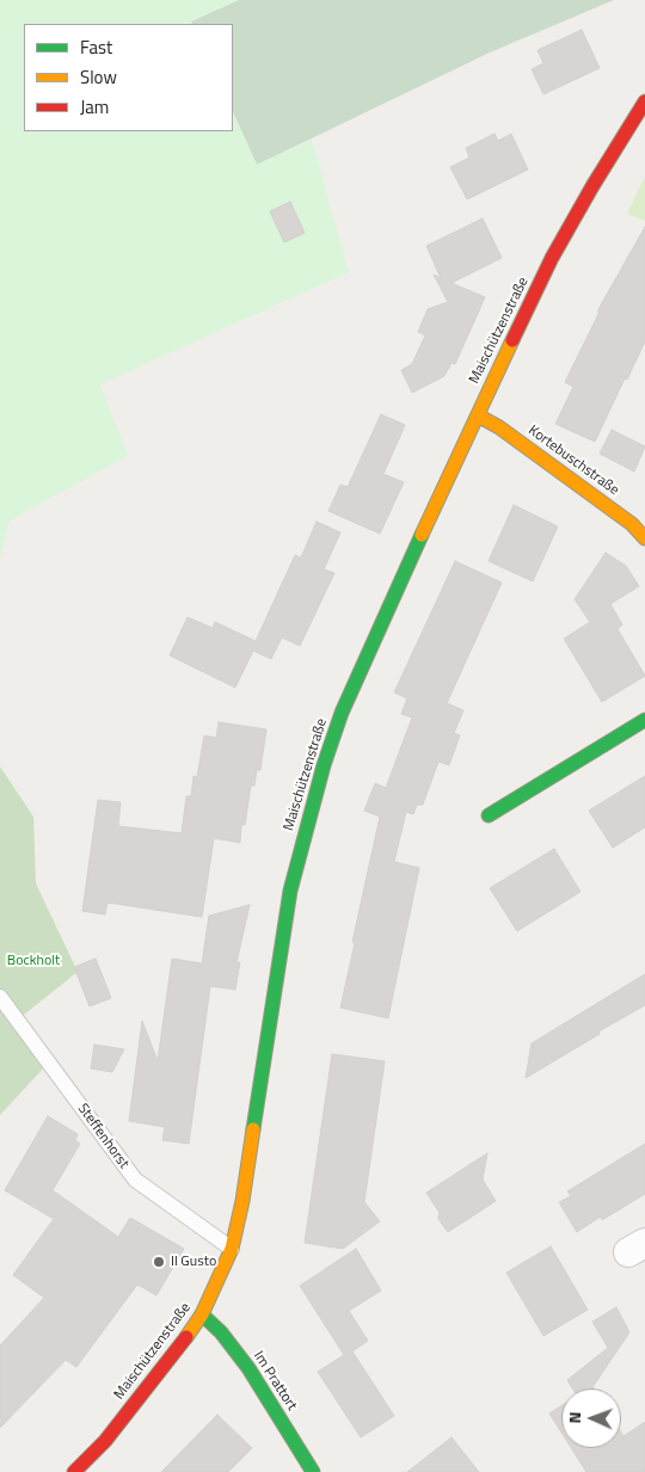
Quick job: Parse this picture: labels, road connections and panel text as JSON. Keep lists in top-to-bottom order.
{
  "streets": {
    "street": ["Maischützenstraße", "Kortebuschstraße", "Im Prattort"],
    "lane": ["Steffenhorst"]
  },
  "crossings": [
    ["Maischützenstraße", "Kortebuschstraße"],
    ["Maischützenstraße", "Steffenhorst"],
    ["Maischützenstraße", "Im Prattort"]
  ],
  "parks": ["Bockholt"],
  "places": ["Il Gusto"],
  "legend": ["Fast", "Slow", "Jam"],
  "north": "left"
}
